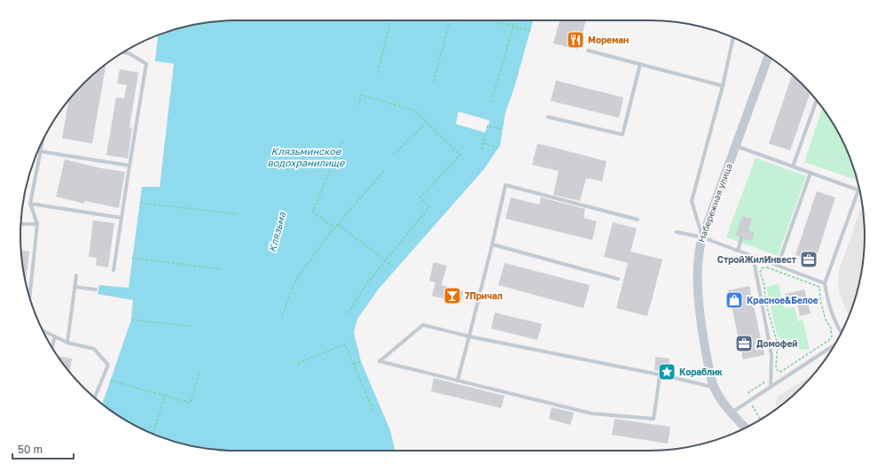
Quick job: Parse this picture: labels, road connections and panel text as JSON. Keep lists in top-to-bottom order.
{
  "streets": {
    "street": ["Набережная улица"]
  },
  "water": ["Клязьминское водохранилище", "Клязьма"],
  "places": {
    "restaurant": ["Мореман"],
    "office": ["СтройЖилИнвест", "Домофей"],
    "bar": ["7Причал"],
    "shop": ["Красное&Белое"],
    "place": ["Кораблик"]
  },
  "scale_bar": "50 m"
}
